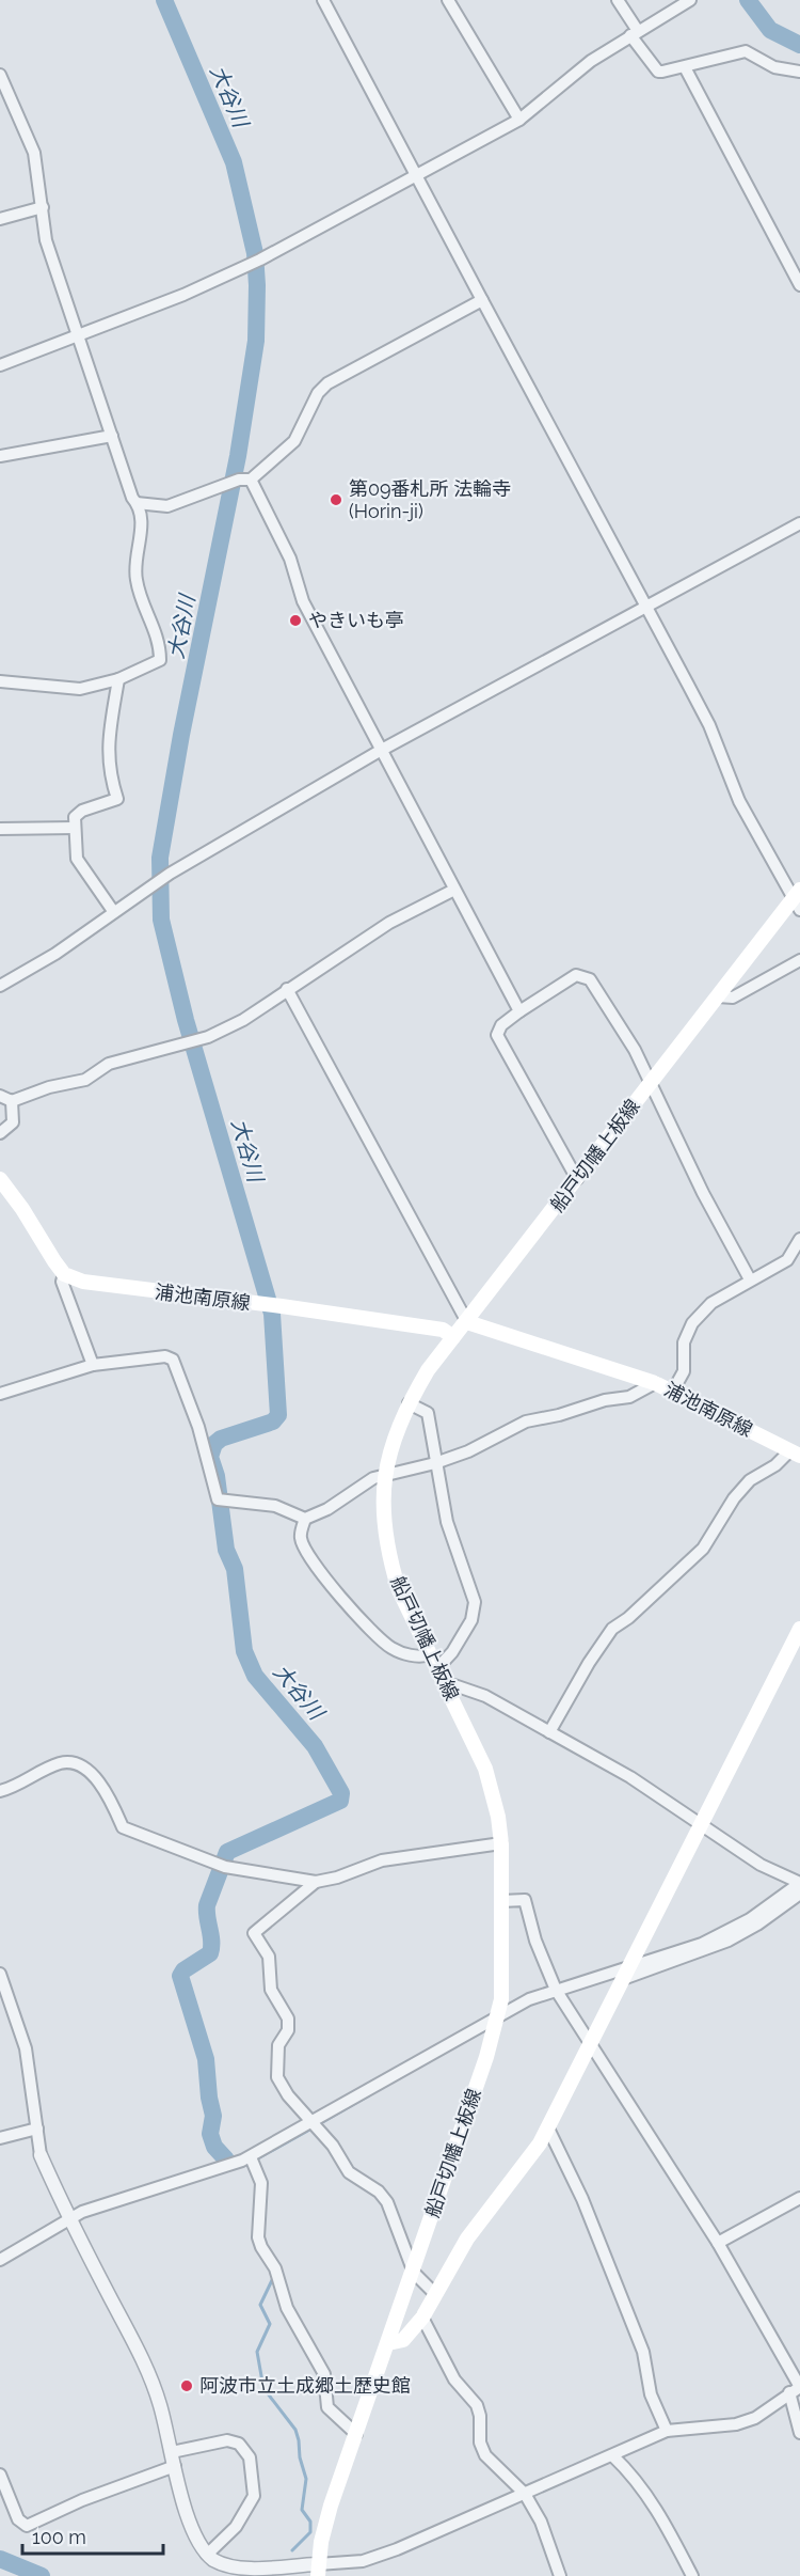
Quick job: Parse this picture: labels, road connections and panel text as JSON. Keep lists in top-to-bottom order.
{
  "streets": {
    "main road": ["船戸切幡上板線", "浦池南原線"]
  },
  "crossings": [
    ["船戸切幡上板線", "浦池南原線"]
  ],
  "water": ["大谷川"],
  "places": ["第09番札所 法輪寺 (Horin-ji)", "やきいも亭", "阿波市立土成郷土歴史館"],
  "scale_bar": "100 m"
}
